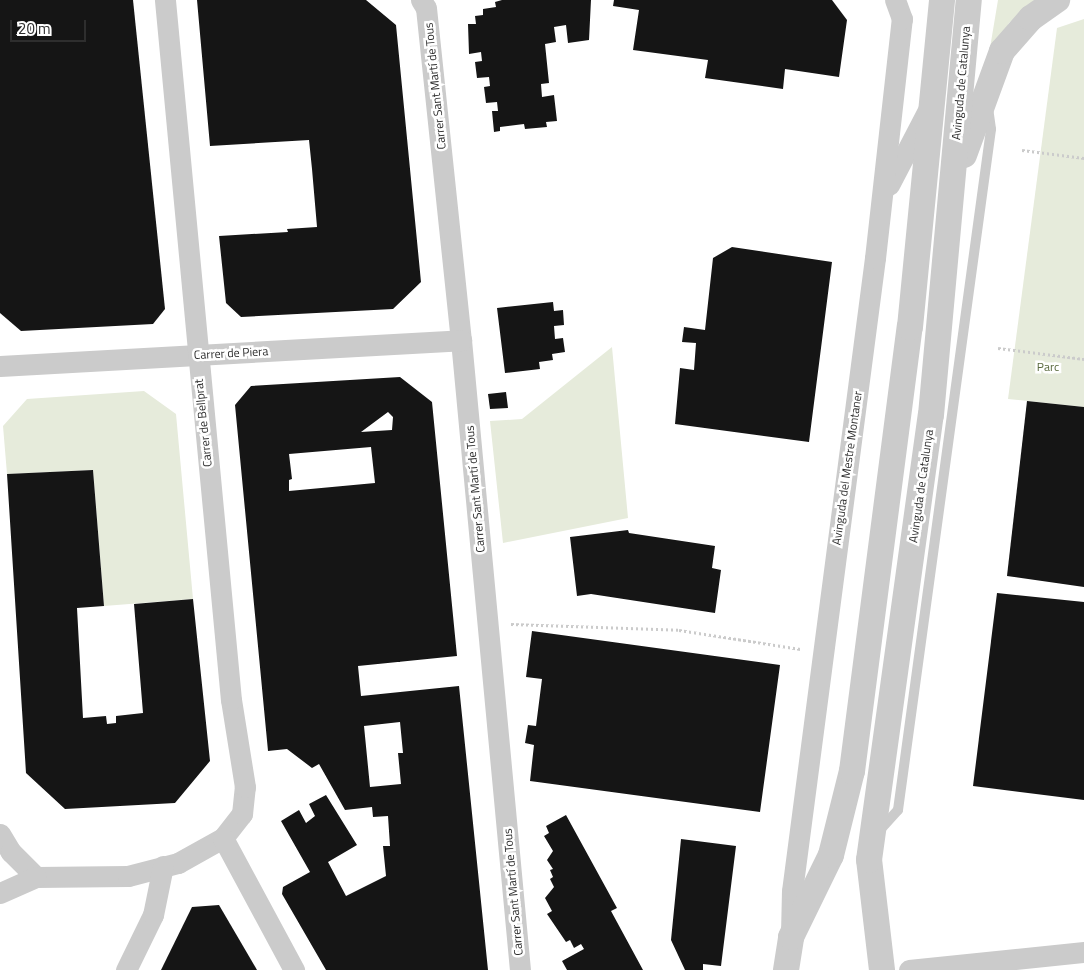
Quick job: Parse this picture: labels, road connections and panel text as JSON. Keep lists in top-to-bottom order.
{
  "streets": {
    "street": [
      "Avinguda de Catalunya",
      "Carrer Sant Martí de Tous",
      "Carrer de Piera",
      "Carrer de Bellprat",
      "Avinguda del Mestre Montaner"
    ]
  },
  "crossings": [
    ["Avinguda de Catalunya", "Avinguda del Mestre Montaner"],
    ["Carrer Sant Martí de Tous", "Carrer de Piera"],
    ["Carrer de Piera", "Carrer de Bellprat"]
  ],
  "parks": ["Parc"],
  "scale_bar": "20 m"
}
